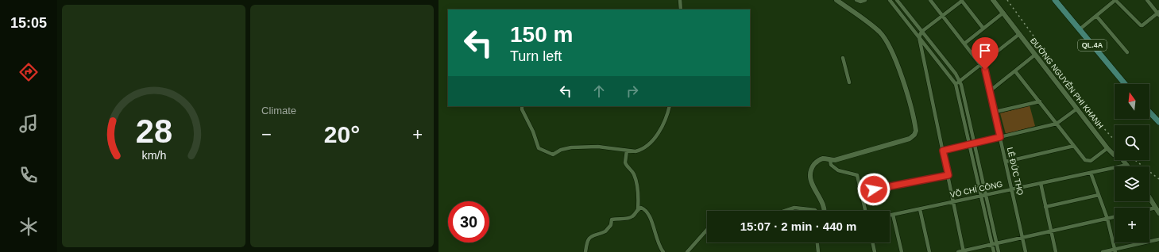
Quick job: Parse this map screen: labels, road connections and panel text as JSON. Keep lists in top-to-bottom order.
{
  "streets": {
    "main road": ["QL.4A"],
    "street": ["ĐƯỜNG NGUYỄN PHI KHANH", "LÊ ĐỨC THỌ", "VÕ CHÍ CÔNG"]
  },
  "crossings": [
    ["ĐƯỜNG NGUYỄN PHI KHANH", "VÕ CHÍ CÔNG"],
    ["LÊ ĐỨC THỌ", "VÕ CHÍ CÔNG"]
  ],
  "north": "top",
  "page": {
    "tabs": "15:05",
    "tile": "Climate",
    "turn": ["150 m", "Turn left"],
    "map_buttons": "+",
    "heat": ["−", "20°", "+"],
    "limit": "30",
    "trip": "15:07 · 2 min · 440 m",
    "gauge": ["28", "km/h"]
  }
}
